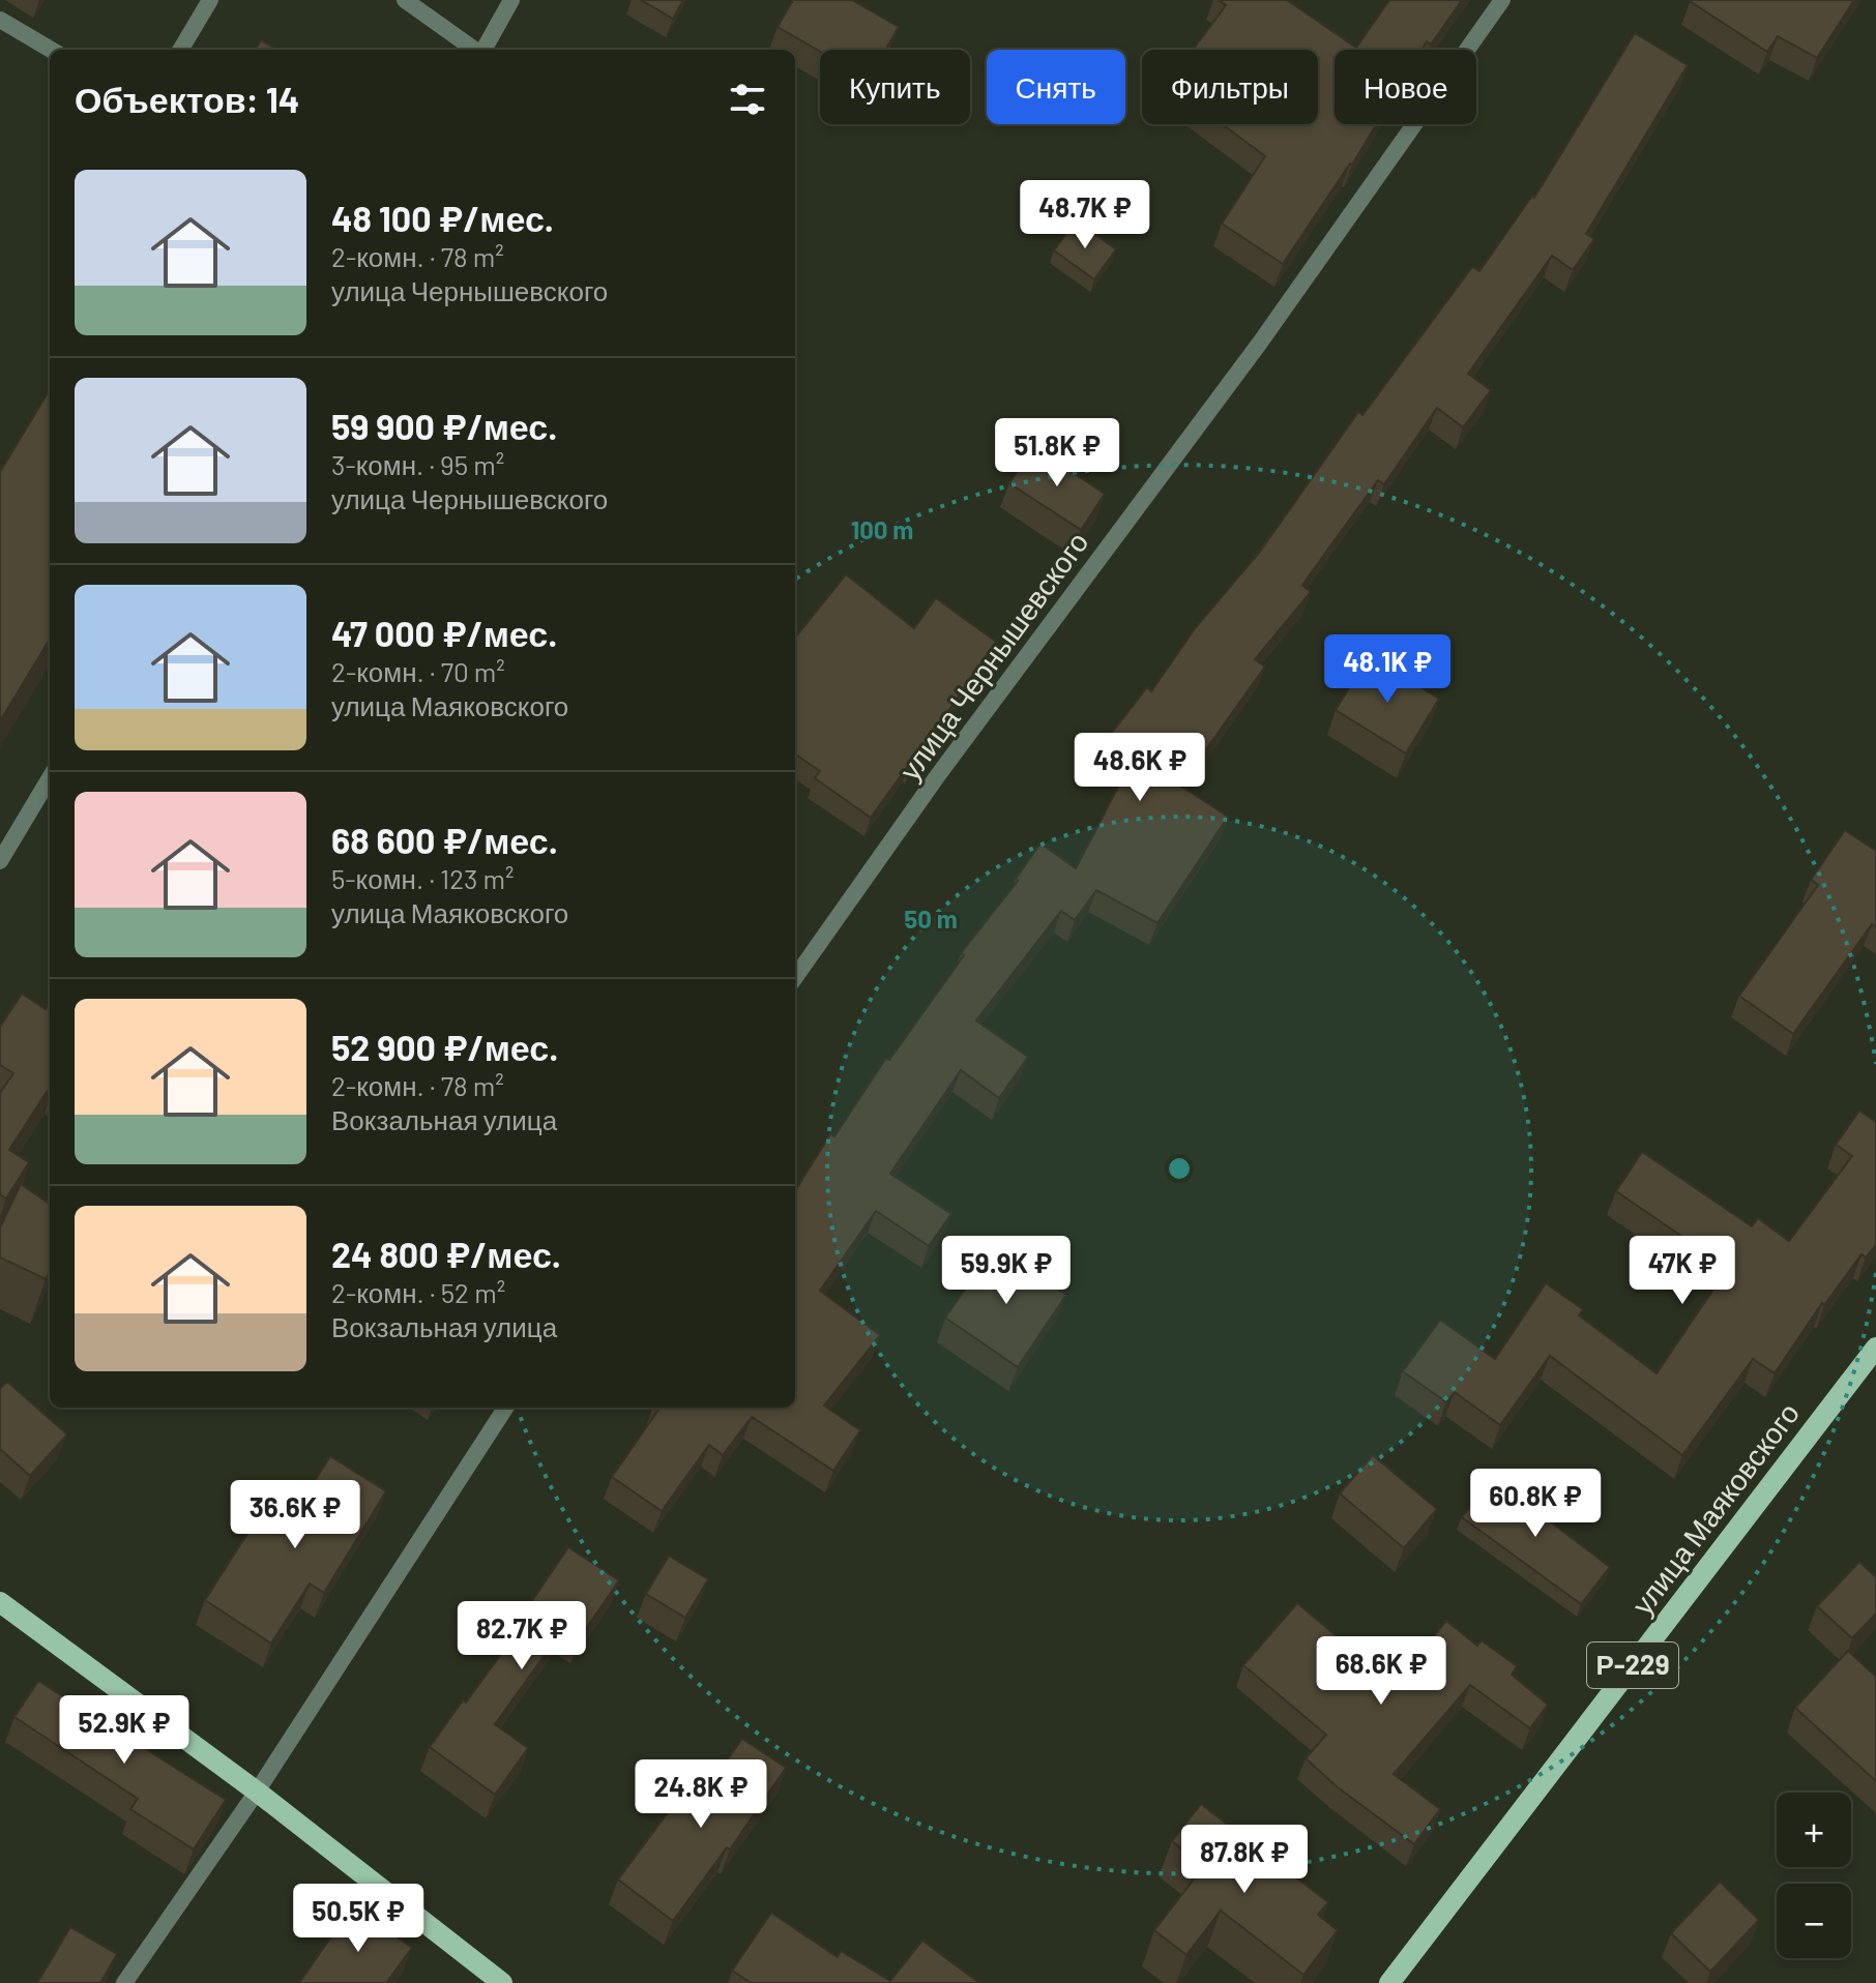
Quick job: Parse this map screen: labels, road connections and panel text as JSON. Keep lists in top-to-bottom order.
{
  "streets": {
    "main road": ["улица Маяковского", "Р-229"],
    "street": ["улица Чернышевского"]
  },
  "page": {
    "chip": [
      "Купить",
      "Снять",
      "Фильтры",
      "Новое"
    ],
    "heading": "Объектов: 14",
    "list": [
      {
        "name": "48 100 ₽/мес.",
        "note": "2-комн. · 78 m² · улица Чернышевского"
      },
      {
        "name": "59 900 ₽/мес.",
        "note": "3-комн. · 95 m² · улица Чернышевского"
      },
      {
        "name": "47 000 ₽/мес.",
        "note": "2-комн. · 70 m² · улица Маяковского"
      },
      {
        "name": "68 600 ₽/мес.",
        "note": "5-комн. · 123 m² · улица Маяковского"
      },
      {
        "name": "52 900 ₽/мес.",
        "note": "2-комн. · 78 m² · Вокзальная улица"
      },
      {
        "name": "24 800 ₽/мес.",
        "note": "2-комн. · 52 m² · Вокзальная улица"
      }
    ],
    "price": [
      "48.7K ₽",
      "51.8K ₽",
      "48.1K ₽",
      "48.6K ₽",
      "59.9K ₽",
      "47K ₽",
      "60.8K ₽",
      "36.6K ₽",
      "82.7K ₽",
      "68.6K ₽",
      "52.9K ₽",
      "24.8K ₽",
      "87.8K ₽",
      "50.5K ₽"
    ],
    "map_buttons": ["+", "−"]
  },
  "rings": ["100 m", "50 m"]
}
